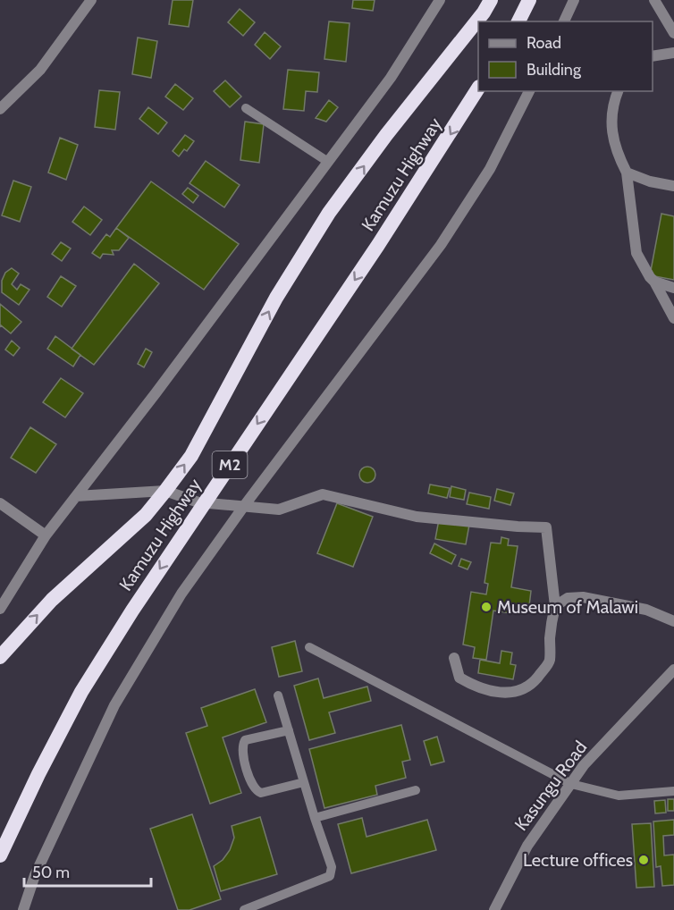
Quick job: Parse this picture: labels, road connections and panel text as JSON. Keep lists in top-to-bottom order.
{
  "streets": {
    "highway": ["Kamuzu Highway", "M2"],
    "street": ["Kasungu Road"]
  },
  "places": ["Museum of Malawi", "Lecture offices"],
  "legend": ["Road", "Building"],
  "scale_bar": "50 m"
}
